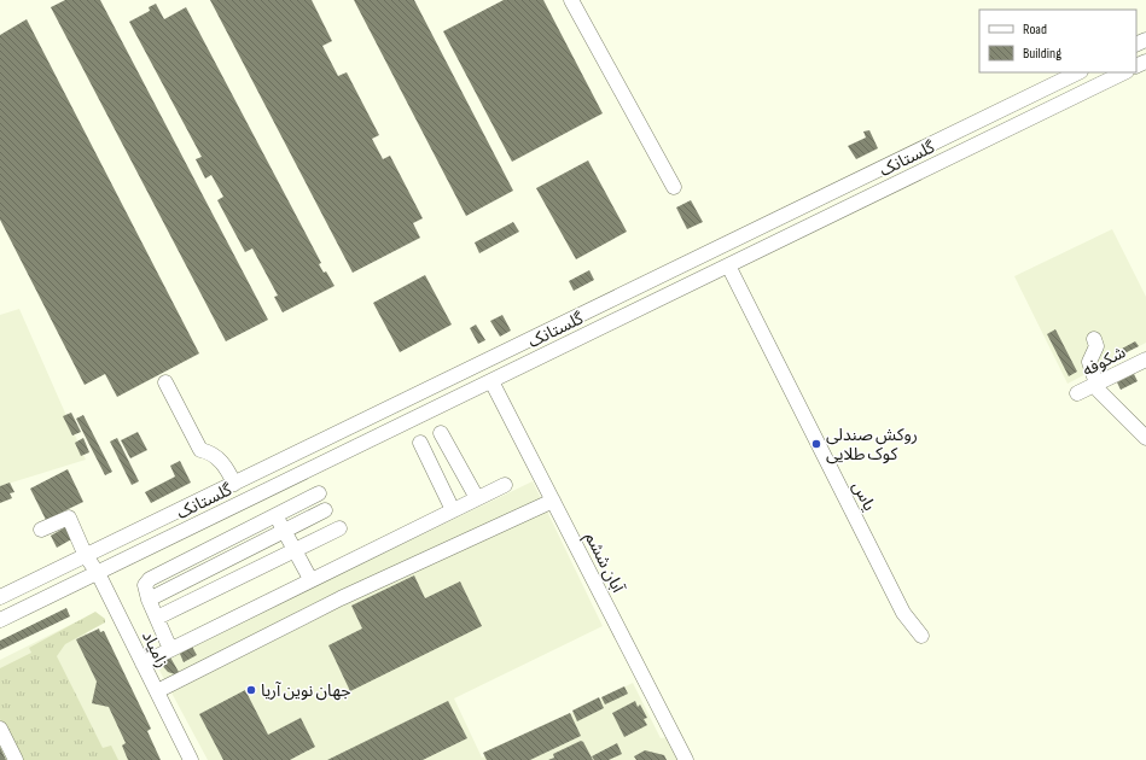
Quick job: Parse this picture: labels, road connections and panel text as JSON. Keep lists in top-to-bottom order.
{
  "streets": {
    "street": [
      "گلستانک",
      "شکوفه",
      "یاس",
      "آبان ششم",
      "زامیاد"
    ]
  },
  "crossings": [
    ["گلستانک", "یاس"],
    ["گلستانک", "آبان ششم"],
    ["گلستانک", "زامیاد"]
  ],
  "places": ["روکش صندلی کوک طلایی", "جهان نوین آریا"],
  "legend": ["Road", "Building"]
}
